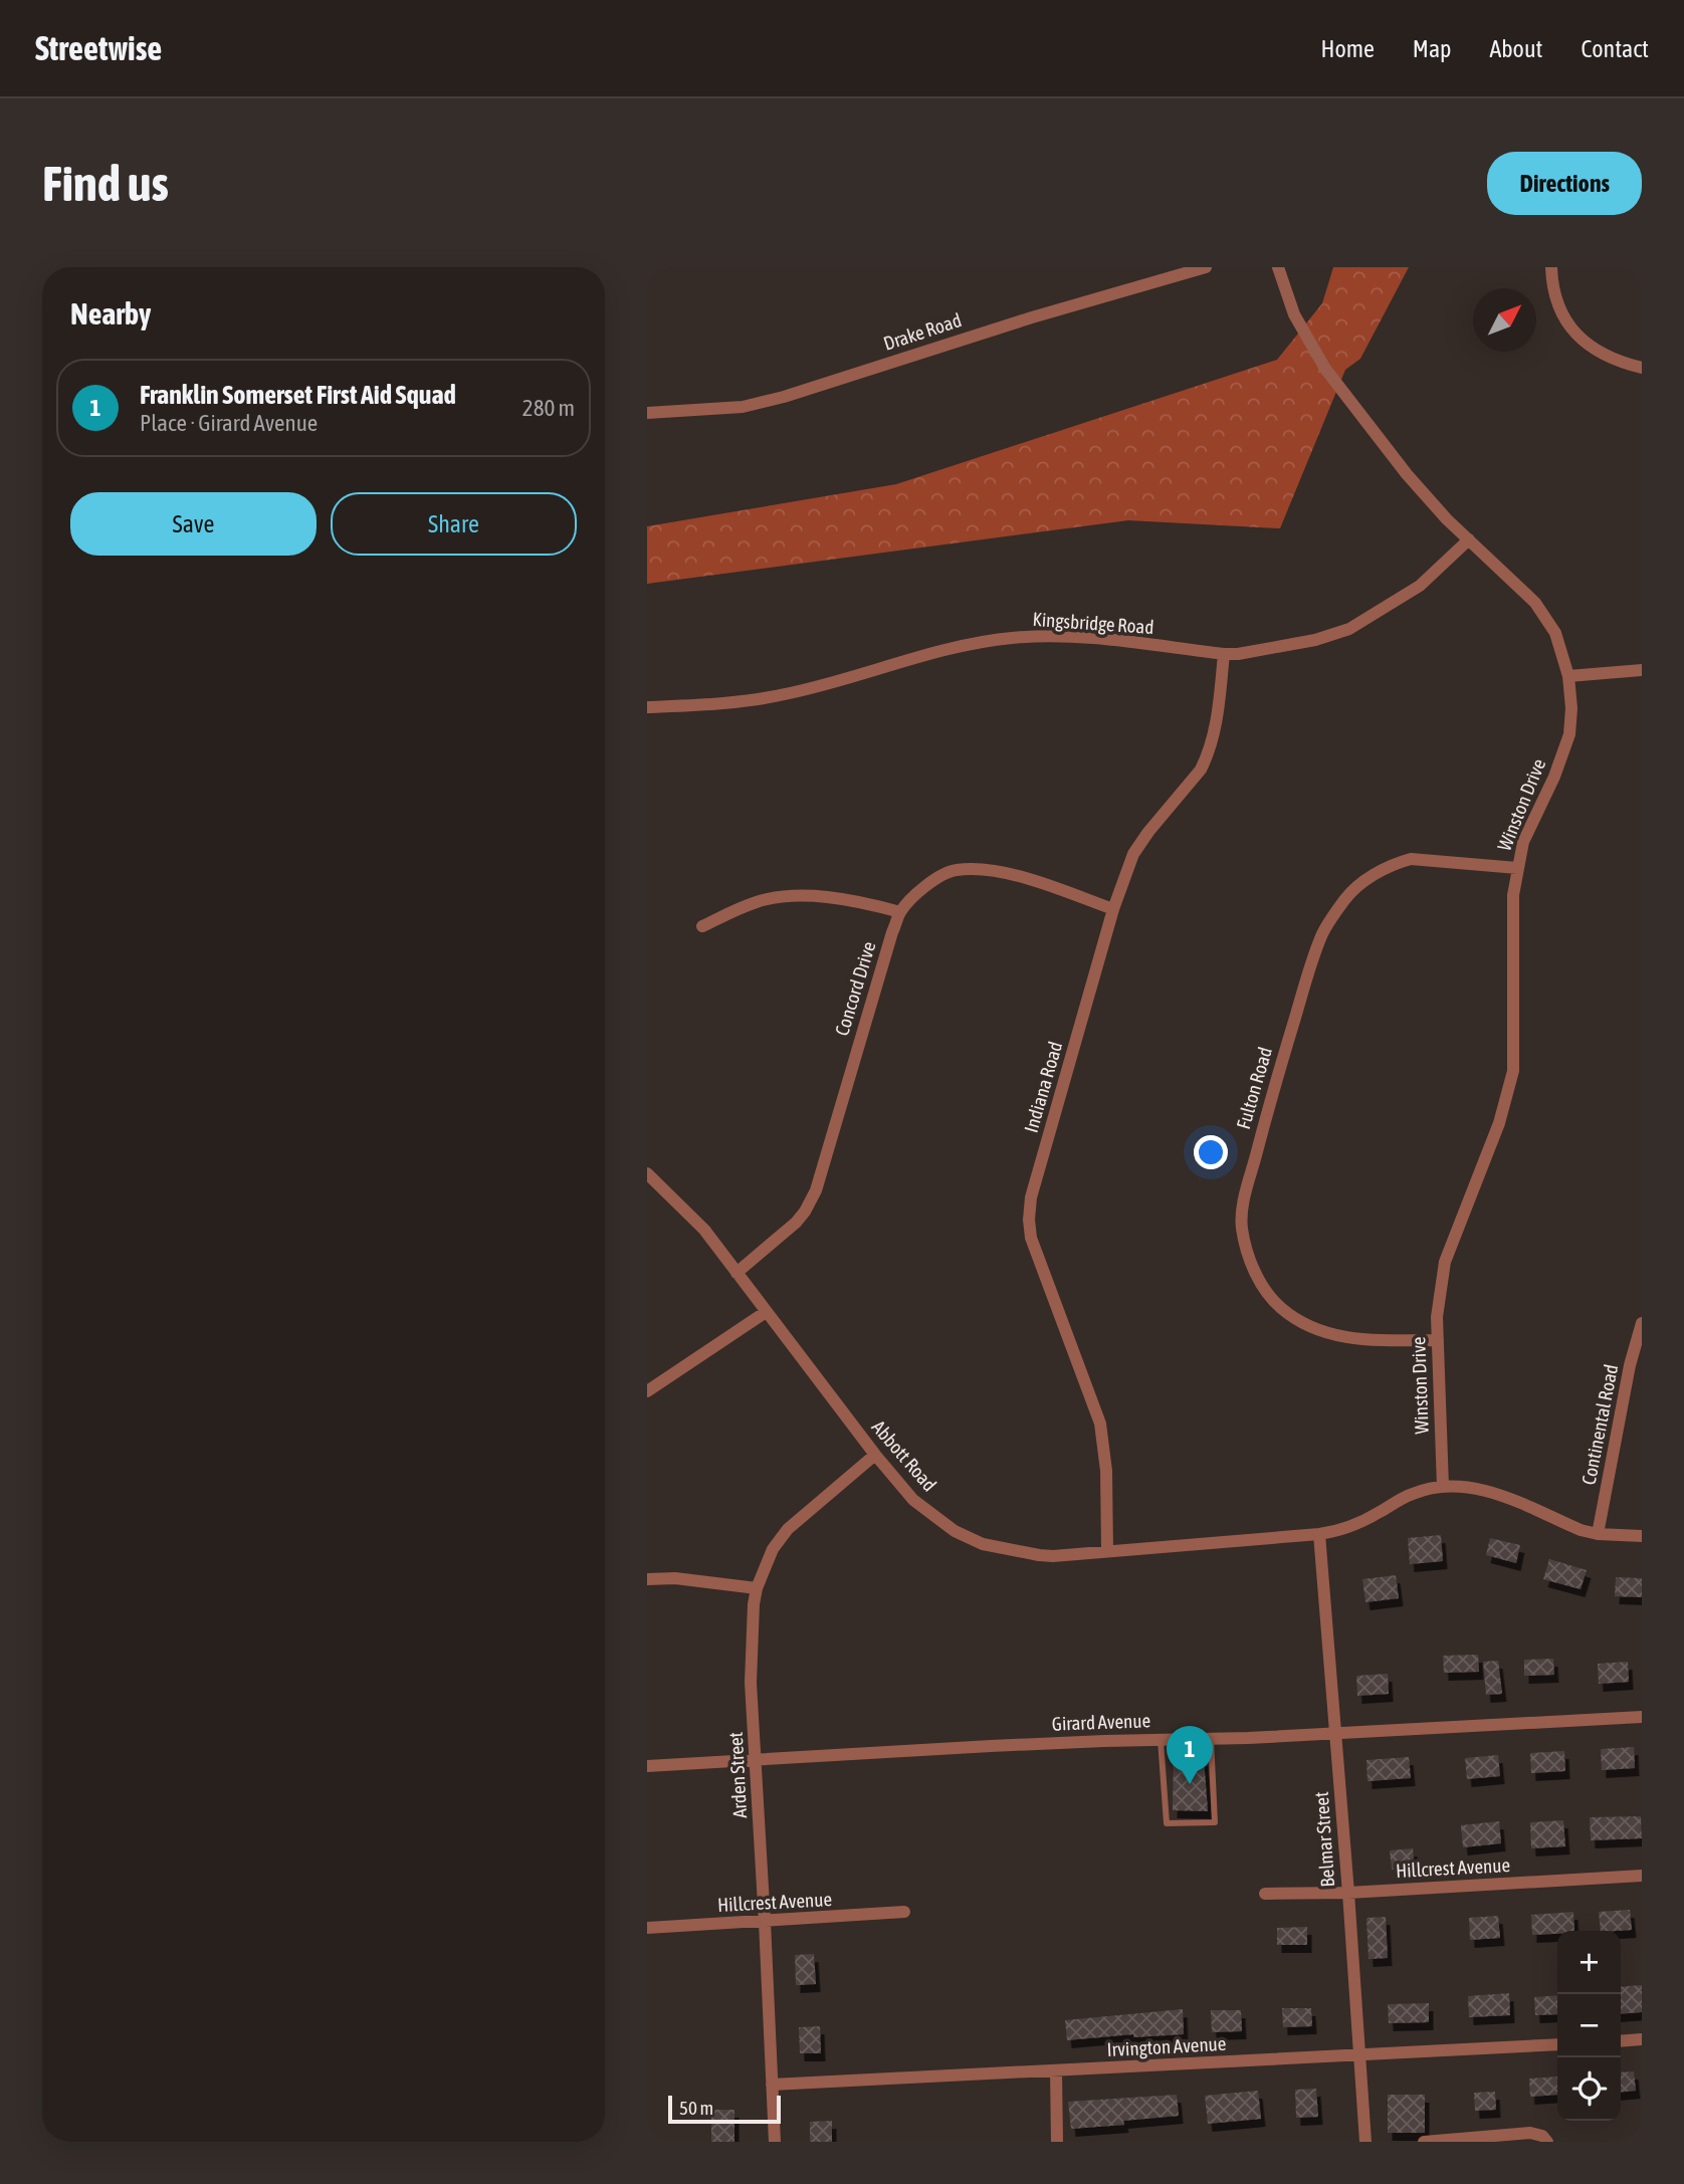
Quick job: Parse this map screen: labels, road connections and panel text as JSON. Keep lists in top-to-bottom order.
{
  "streets": {
    "street": [
      "Drake Road",
      "Kingsbridge Road",
      "Winston Drive",
      "Concord Drive",
      "Indiana Road",
      "Fulton Road",
      "Continental Road",
      "Abbott Road",
      "Girard Avenue",
      "Arden Street",
      "Belmar Street",
      "Hillcrest Avenue",
      "Irvington Avenue"
    ]
  },
  "crossings": [
    ["Kingsbridge Road", "Winston Drive"],
    ["Kingsbridge Road", "Indiana Road"],
    ["Winston Drive", "Fulton Road"],
    ["Winston Drive", "Abbott Road"],
    ["Concord Drive", "Indiana Road"],
    ["Concord Drive", "Abbott Road"],
    ["Indiana Road", "Abbott Road"],
    ["Continental Road", "Abbott Road"],
    ["Abbott Road", "Arden Street"],
    ["Abbott Road", "Belmar Street"],
    ["Girard Avenue", "Arden Street"],
    ["Girard Avenue", "Belmar Street"],
    ["Arden Street", "Hillcrest Avenue"],
    ["Arden Street", "Irvington Avenue"],
    ["Belmar Street", "Hillcrest Avenue"],
    ["Belmar Street", "Irvington Avenue"]
  ],
  "scale_bar": "50 m",
  "north": "top right",
  "page": {
    "header": "Streetwise",
    "nav": [
      "Home",
      "Map",
      "About",
      "Contact"
    ],
    "buttons": [
      "Directions",
      ["Save", "Share"]
    ],
    "title": "Find us",
    "heading": "Nearby",
    "list": [
      {
        "mark": "1",
        "name": "Franklin Somerset First Aid Squad",
        "note": "Place · Girard Avenue",
        "value": "280 m"
      }
    ],
    "pins": "1",
    "map_buttons": ["+", "−"],
    "scale": "50 m"
  }
}
